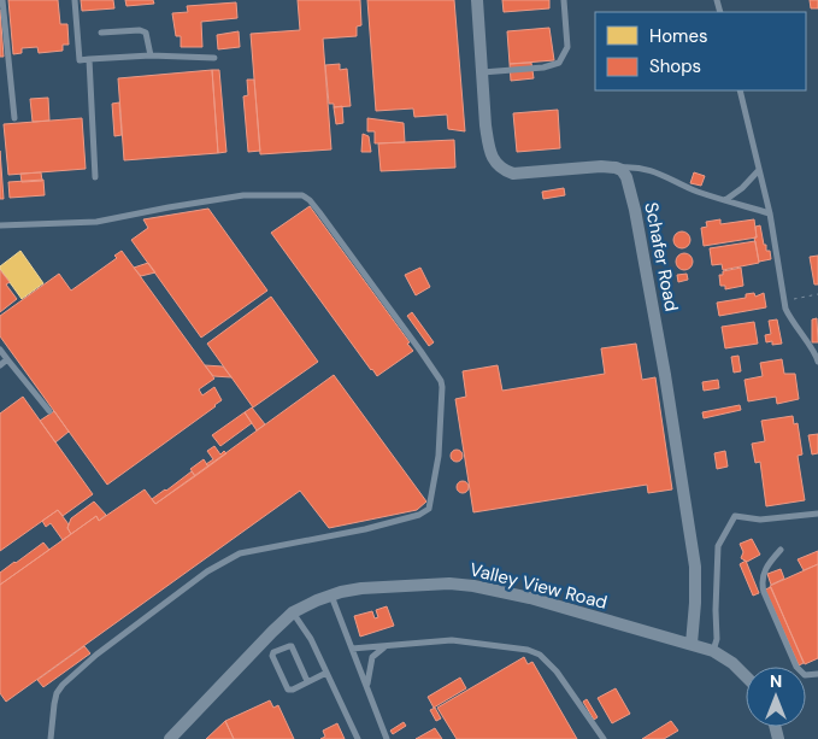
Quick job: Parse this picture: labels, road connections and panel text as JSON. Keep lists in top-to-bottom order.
{
  "streets": {
    "street": ["Schafer Road", "Valley View Road"]
  },
  "crossings": [
    ["Schafer Road", "Valley View Road"]
  ],
  "legend": ["Homes", "Shops"],
  "north": "top"
}
